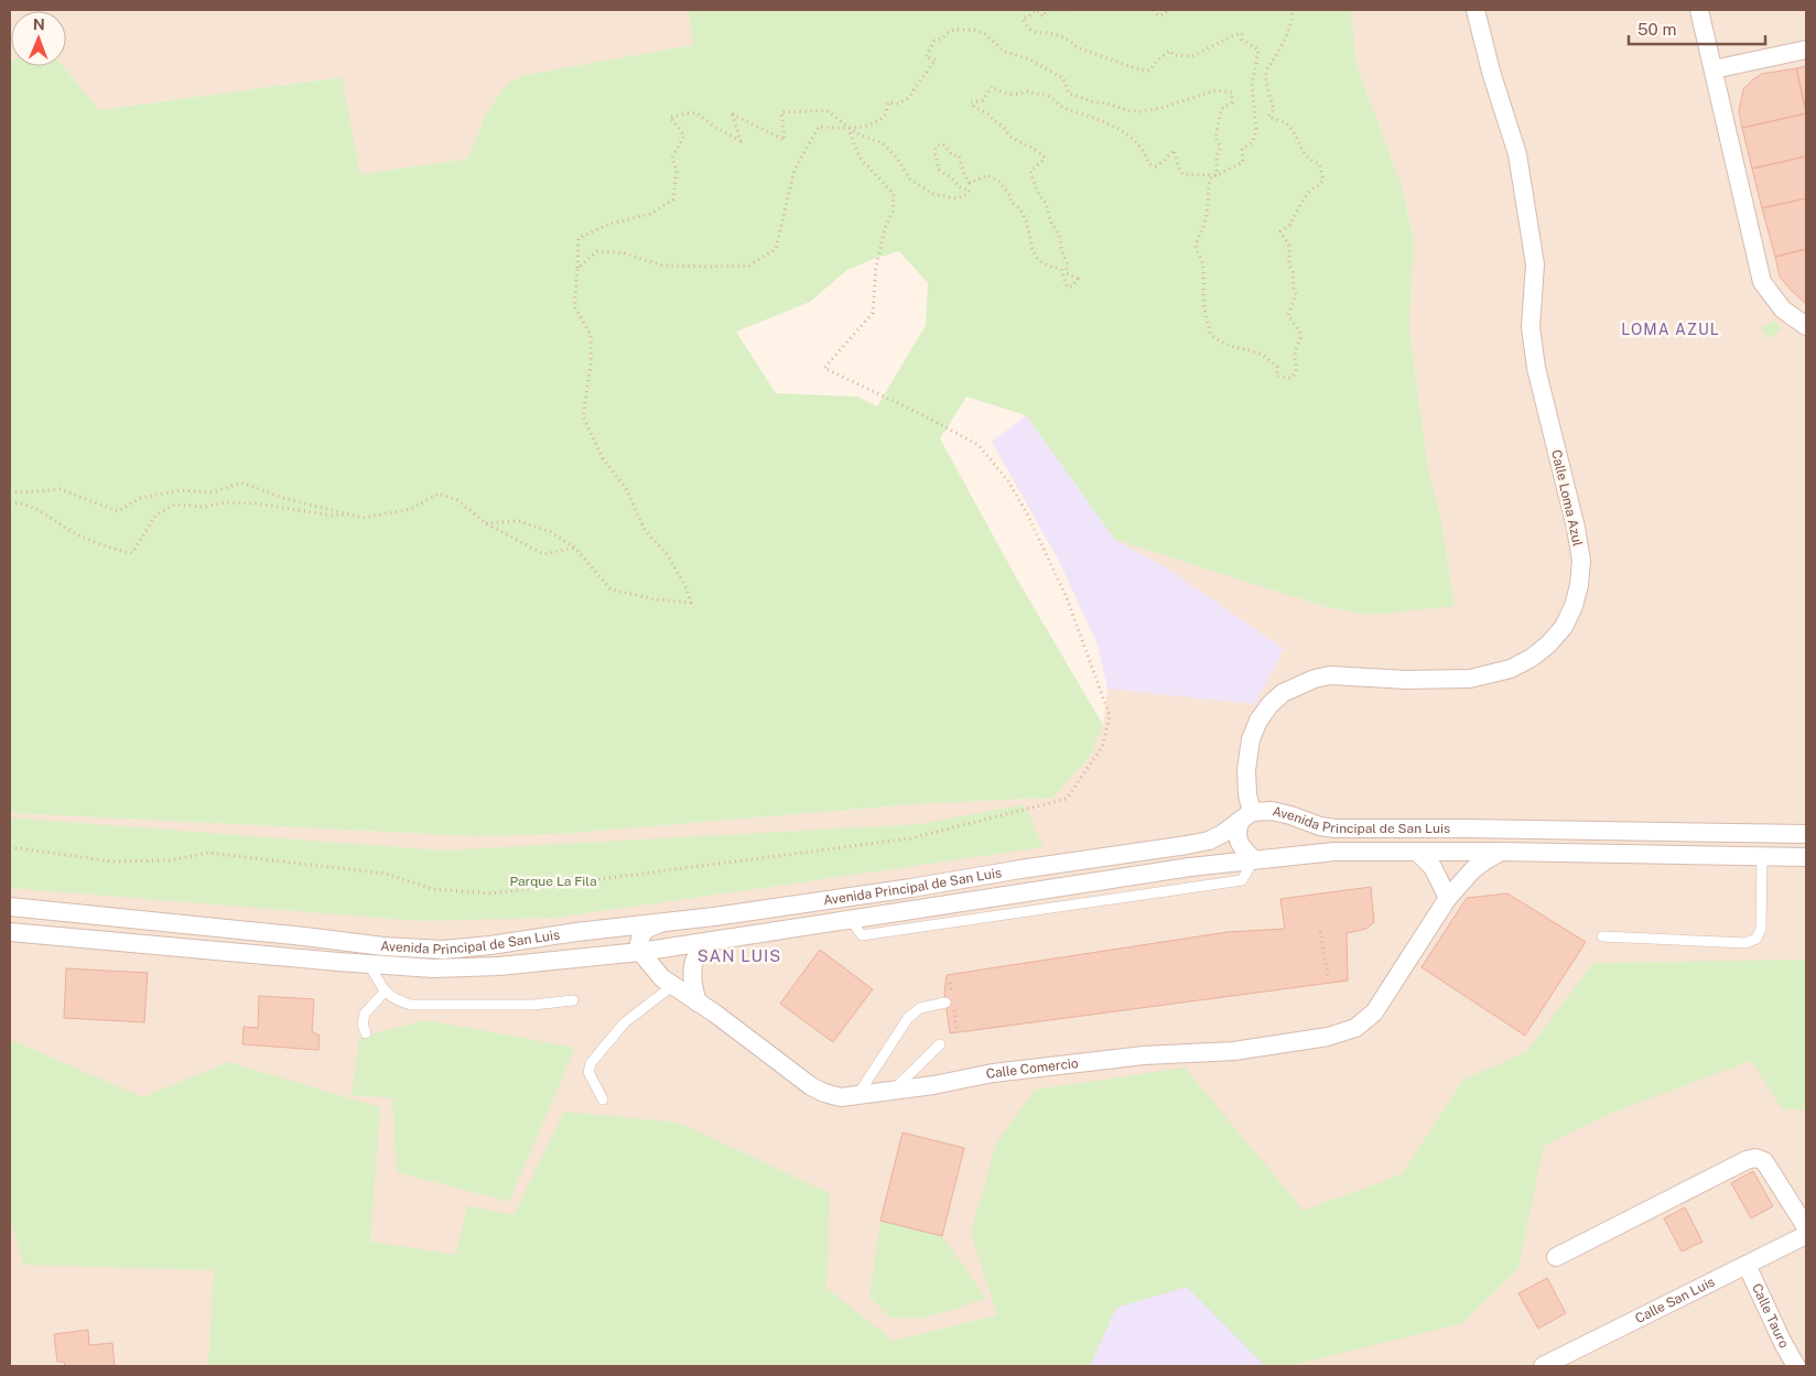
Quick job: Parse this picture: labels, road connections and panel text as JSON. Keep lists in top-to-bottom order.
{
  "streets": {
    "street": [
      "Calle Loma Azul",
      "Avenida Principal de San Luis",
      "Calle Comercio",
      "Calle San Luis",
      "Calle Tauro"
    ]
  },
  "crossings": [
    ["Calle Loma Azul", "Avenida Principal de San Luis"],
    ["Avenida Principal de San Luis", "Calle Comercio"],
    ["Calle San Luis", "Calle Tauro"]
  ],
  "districts": ["LOMA AZUL", "SAN LUIS"],
  "parks": ["Parque La Fila"],
  "scale_bar": "50 m",
  "north": "top"
}
